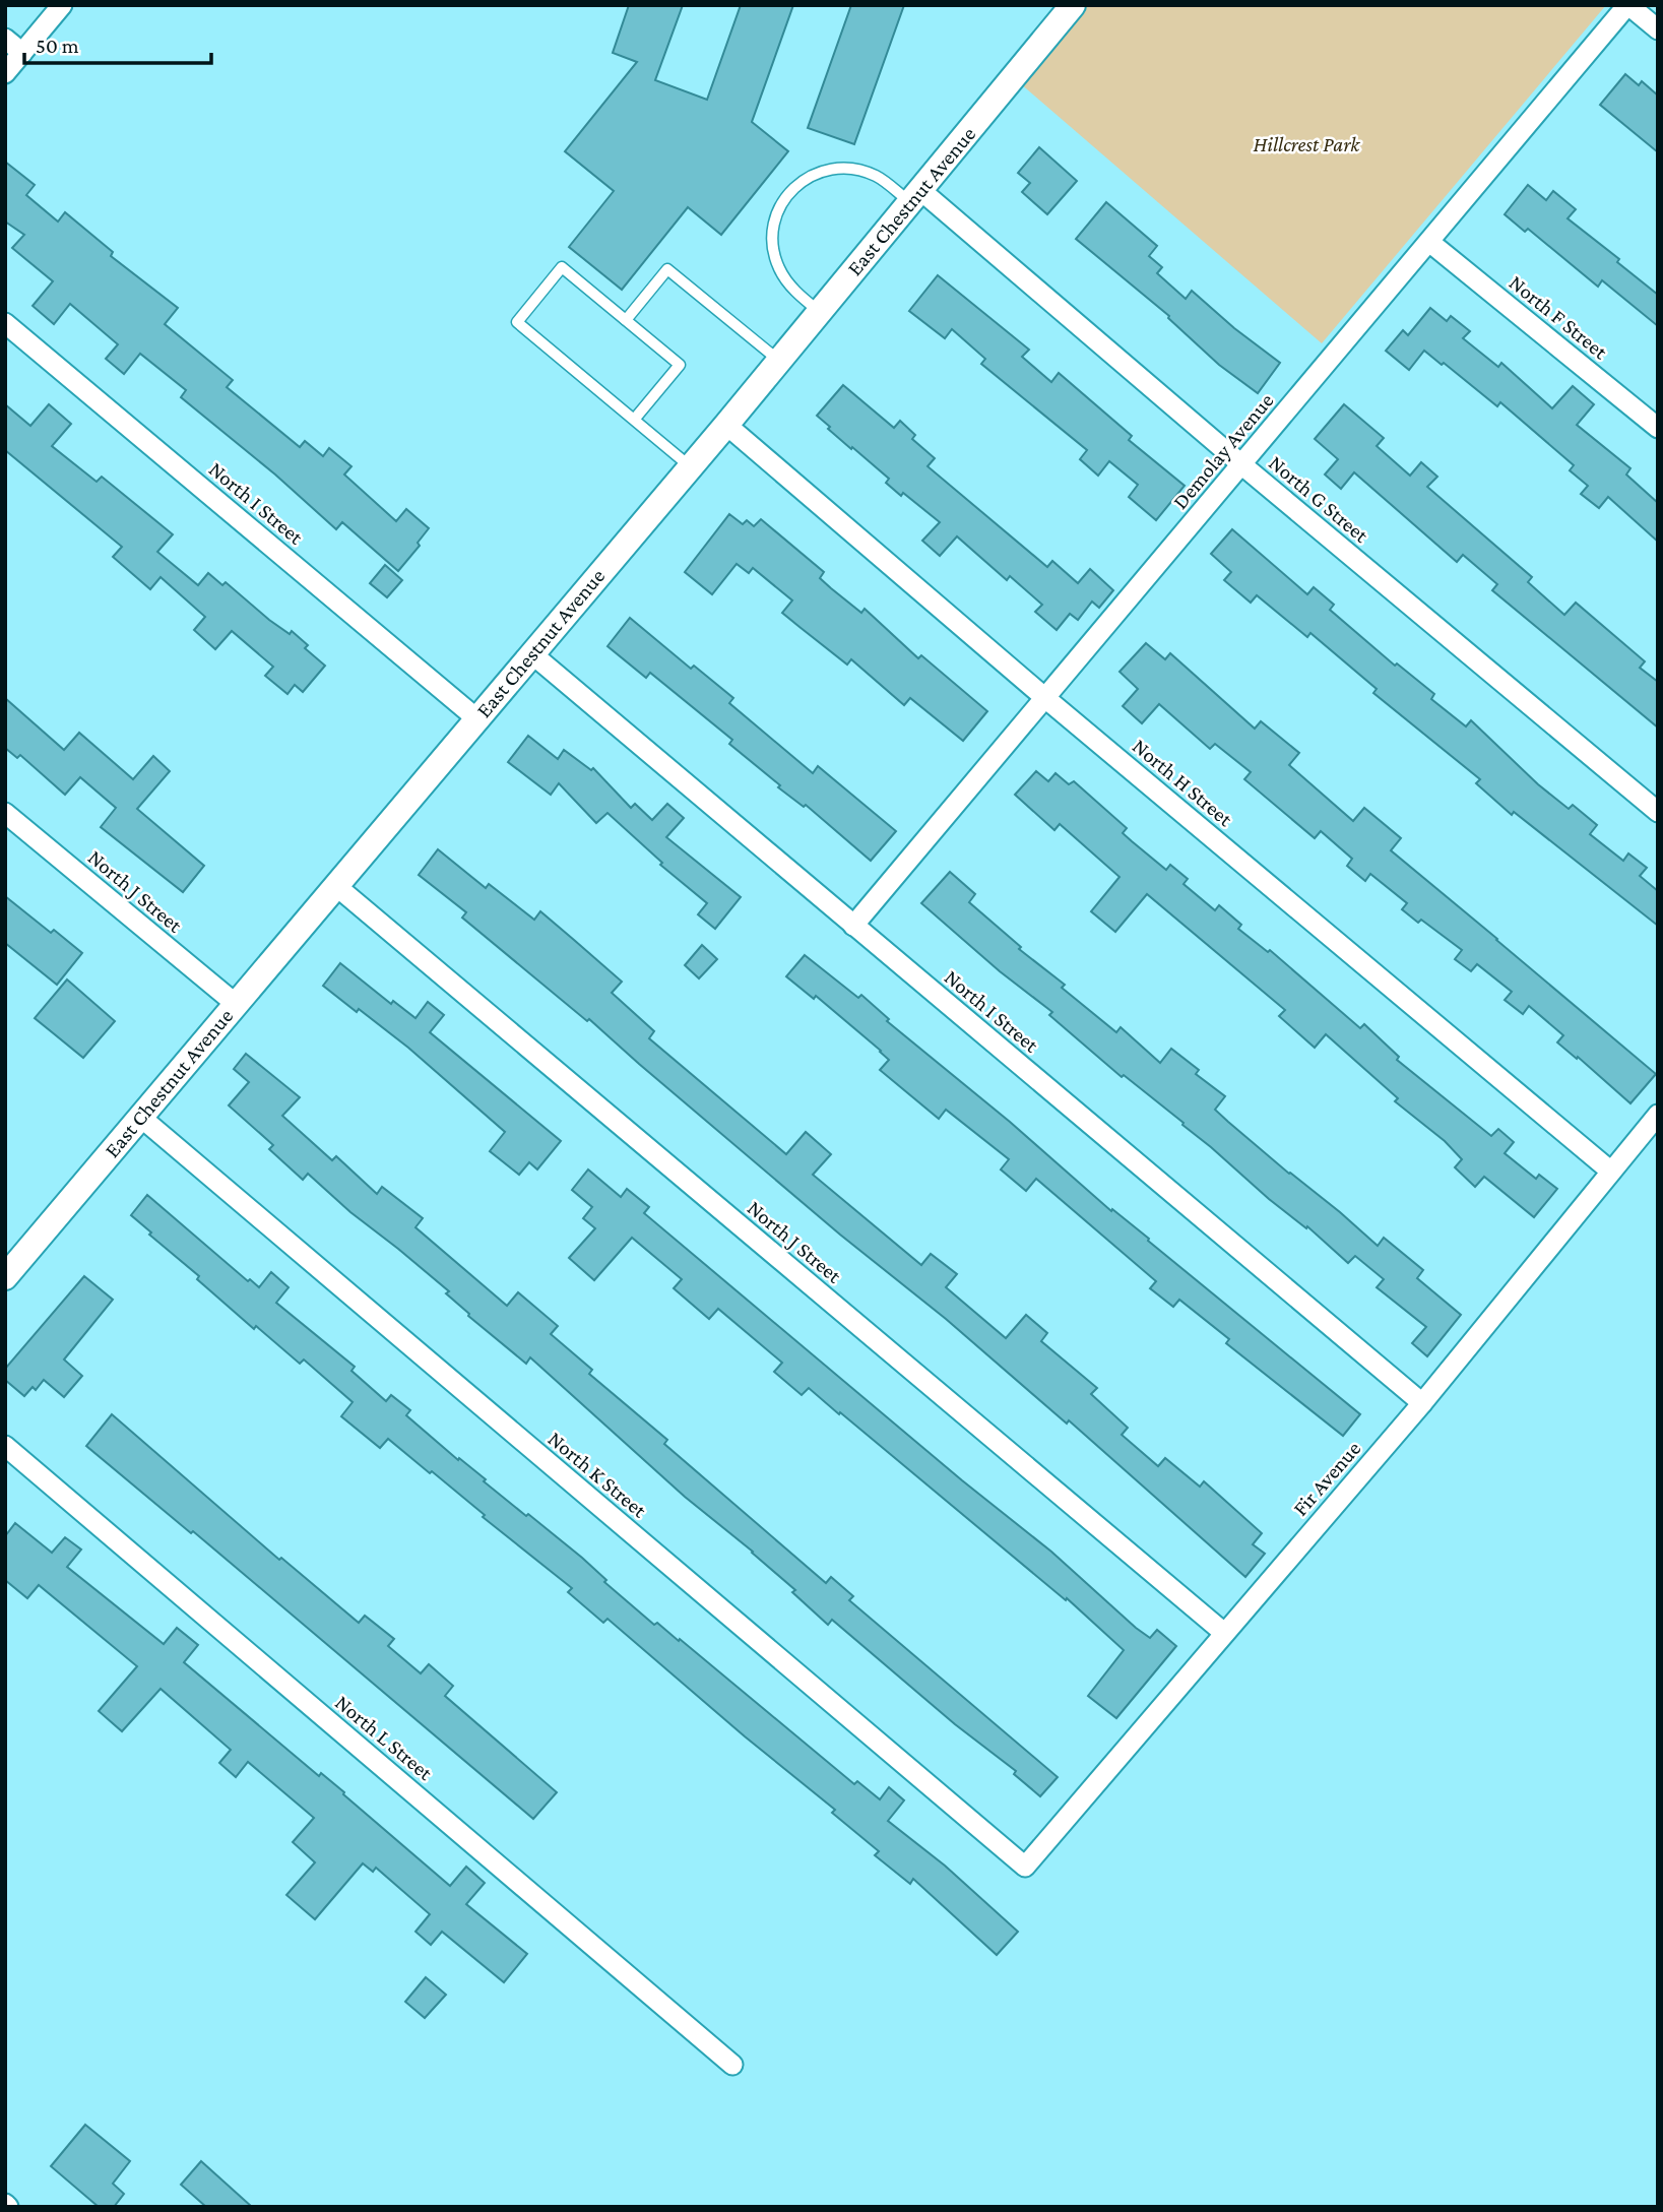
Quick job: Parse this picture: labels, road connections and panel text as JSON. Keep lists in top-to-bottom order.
{
  "streets": {
    "street": [
      "East Chestnut Avenue",
      "North F Street",
      "Demolay Avenue",
      "North G Street",
      "North I Street",
      "North H Street",
      "North J Street",
      "North K Street",
      "Fir Avenue",
      "North L Street"
    ]
  },
  "crossings": [
    ["East Chestnut Avenue", "North G Street"],
    ["East Chestnut Avenue", "North I Street"],
    ["East Chestnut Avenue", "North H Street"],
    ["East Chestnut Avenue", "North J Street"],
    ["East Chestnut Avenue", "North K Street"],
    ["North F Street", "Demolay Avenue"],
    ["Demolay Avenue", "North G Street"],
    ["Demolay Avenue", "North I Street"],
    ["Demolay Avenue", "North H Street"],
    ["North I Street", "Fir Avenue"],
    ["North H Street", "Fir Avenue"],
    ["North J Street", "Fir Avenue"],
    ["North K Street", "Fir Avenue"]
  ],
  "parks": ["Hillcrest Park"],
  "scale_bar": "50 m"
}
